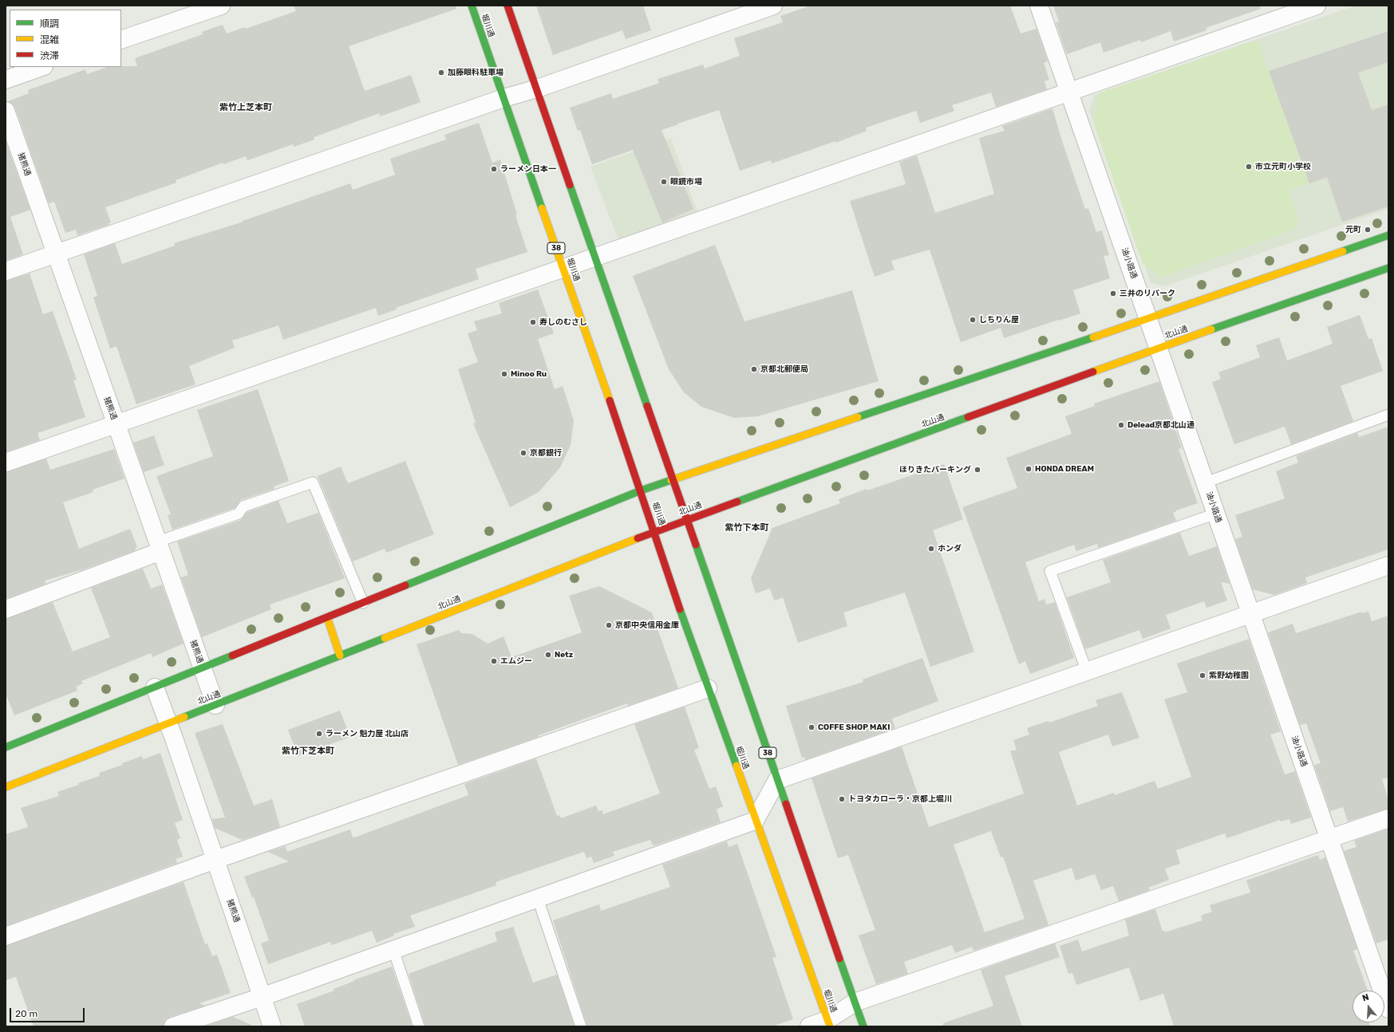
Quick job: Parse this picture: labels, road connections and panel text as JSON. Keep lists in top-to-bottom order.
{
  "streets": {
    "street": [
      "堀川通",
      "猪熊通",
      "38",
      "油小路通",
      "北山通"
    ]
  },
  "crossings": [
    ["堀川通", "北山通"],
    ["猪熊通", "北山通"],
    ["38", "北山通"],
    ["油小路通", "北山通"]
  ],
  "districts": ["紫竹上芝本町", "紫竹下本町", "紫竹下芝本町"],
  "places": [
    "加藤眼科駐車場",
    "市立元町小学校",
    "ラーメン日本一",
    "眼鏡市場",
    "元町",
    "三井のリパーク",
    "しちりん屋",
    "寿しのむさし",
    "京都北郵便局",
    "Minoo Ru",
    "Delead京都北山通",
    "京都銀行",
    "HONDA DREAM",
    "ほりきたパーキング",
    "ホンダ",
    "京都中央信用金庫",
    "Netz",
    "エムジー",
    "紫野幼稚園",
    "COFFE SHOP MAKI",
    "ラーメン 魁力屋 北山店",
    "トヨタカローラ・京都上堀川"
  ],
  "legend": ["順調", "混雑", "渋滞"],
  "scale_bar": "20 m",
  "north": "top"
}
